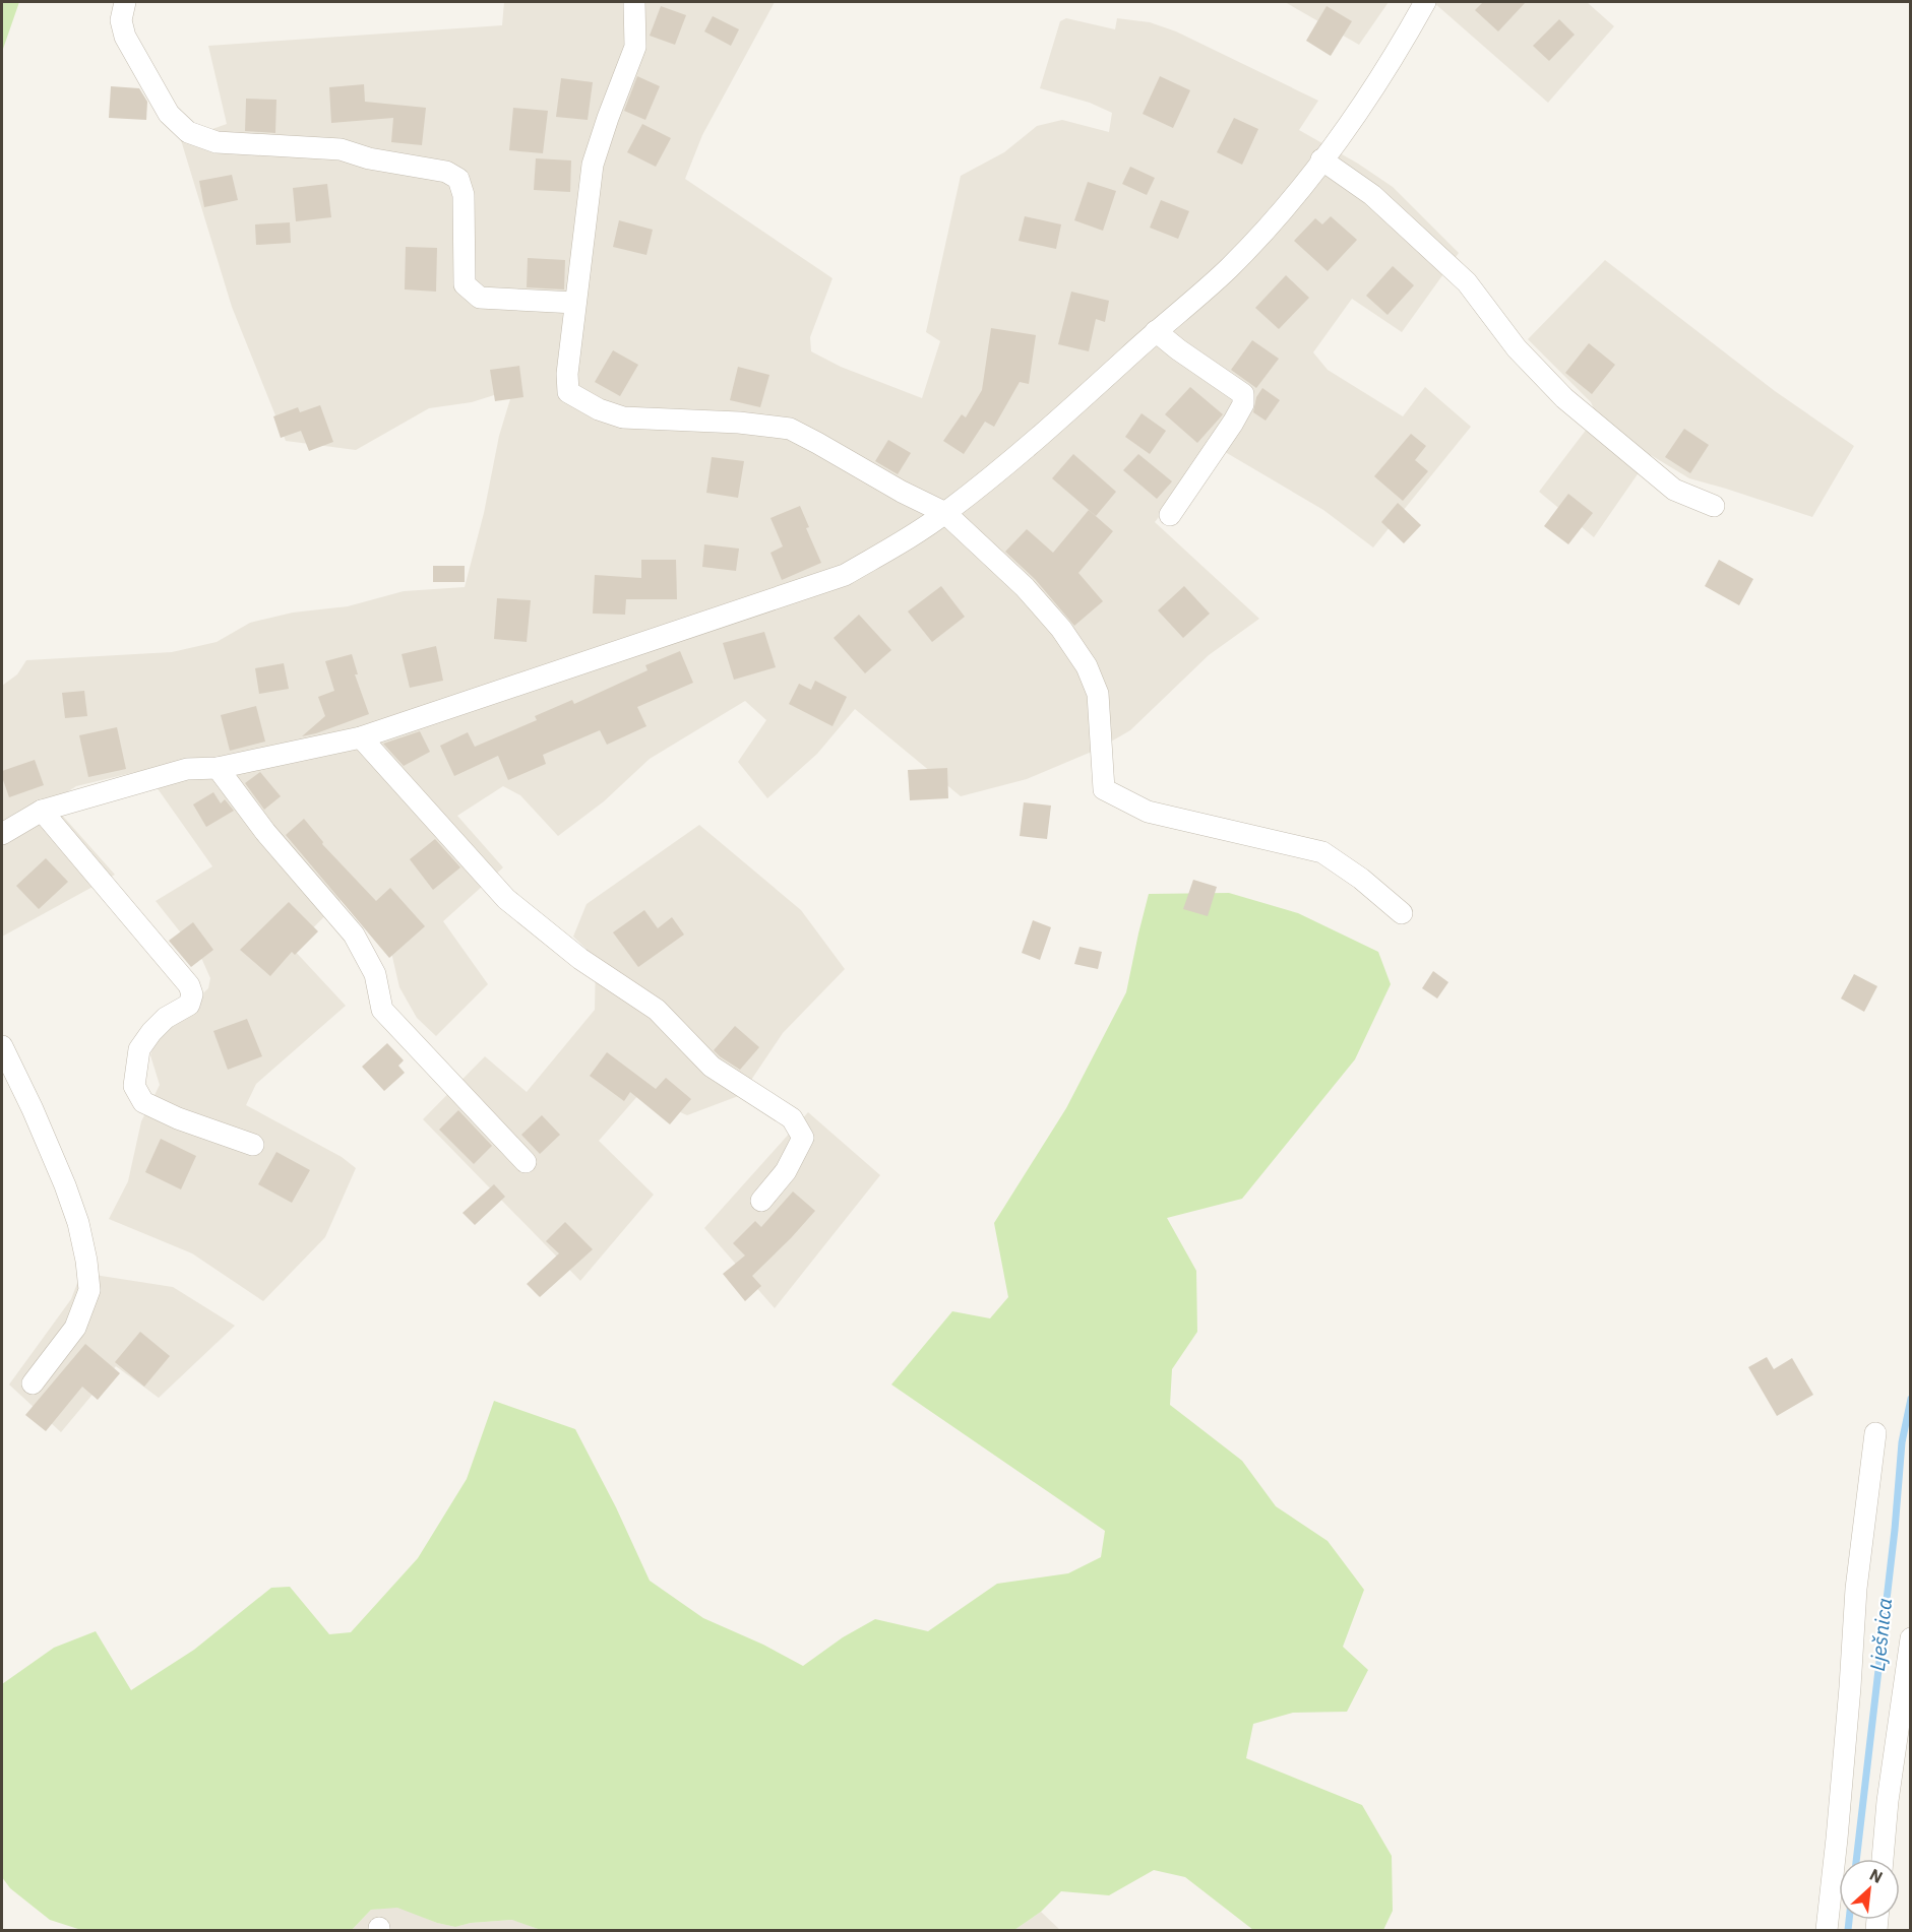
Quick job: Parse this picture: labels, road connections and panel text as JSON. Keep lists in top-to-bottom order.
{
  "water": ["Lješnica"],
  "north": "top right"
}
